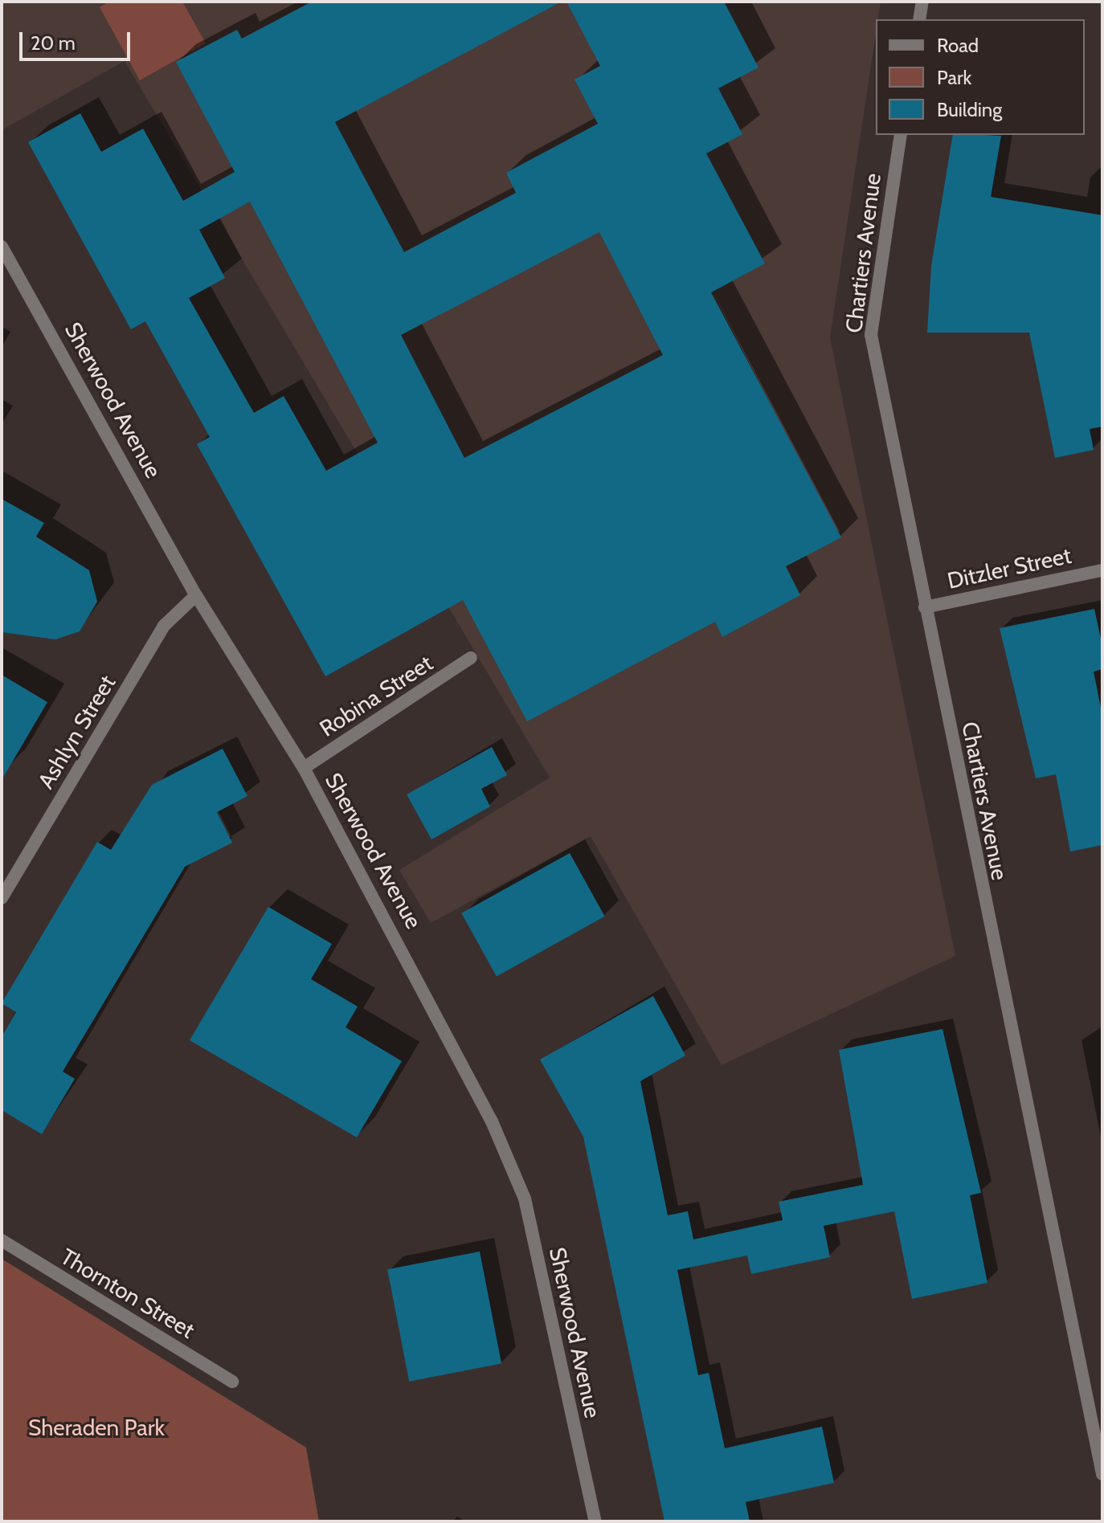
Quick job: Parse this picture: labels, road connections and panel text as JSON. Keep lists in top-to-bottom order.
{
  "streets": {
    "street": [
      "Chartiers Avenue",
      "Sherwood Avenue",
      "Ditzler Street",
      "Robina Street",
      "Ashlyn Street",
      "Thornton Street"
    ]
  },
  "crossings": [
    ["Chartiers Avenue", "Ditzler Street"],
    ["Sherwood Avenue", "Robina Street"],
    ["Sherwood Avenue", "Ashlyn Street"]
  ],
  "parks": ["Sheraden Park"],
  "legend": ["Road", "Park", "Building"],
  "scale_bar": "20 m"
}
